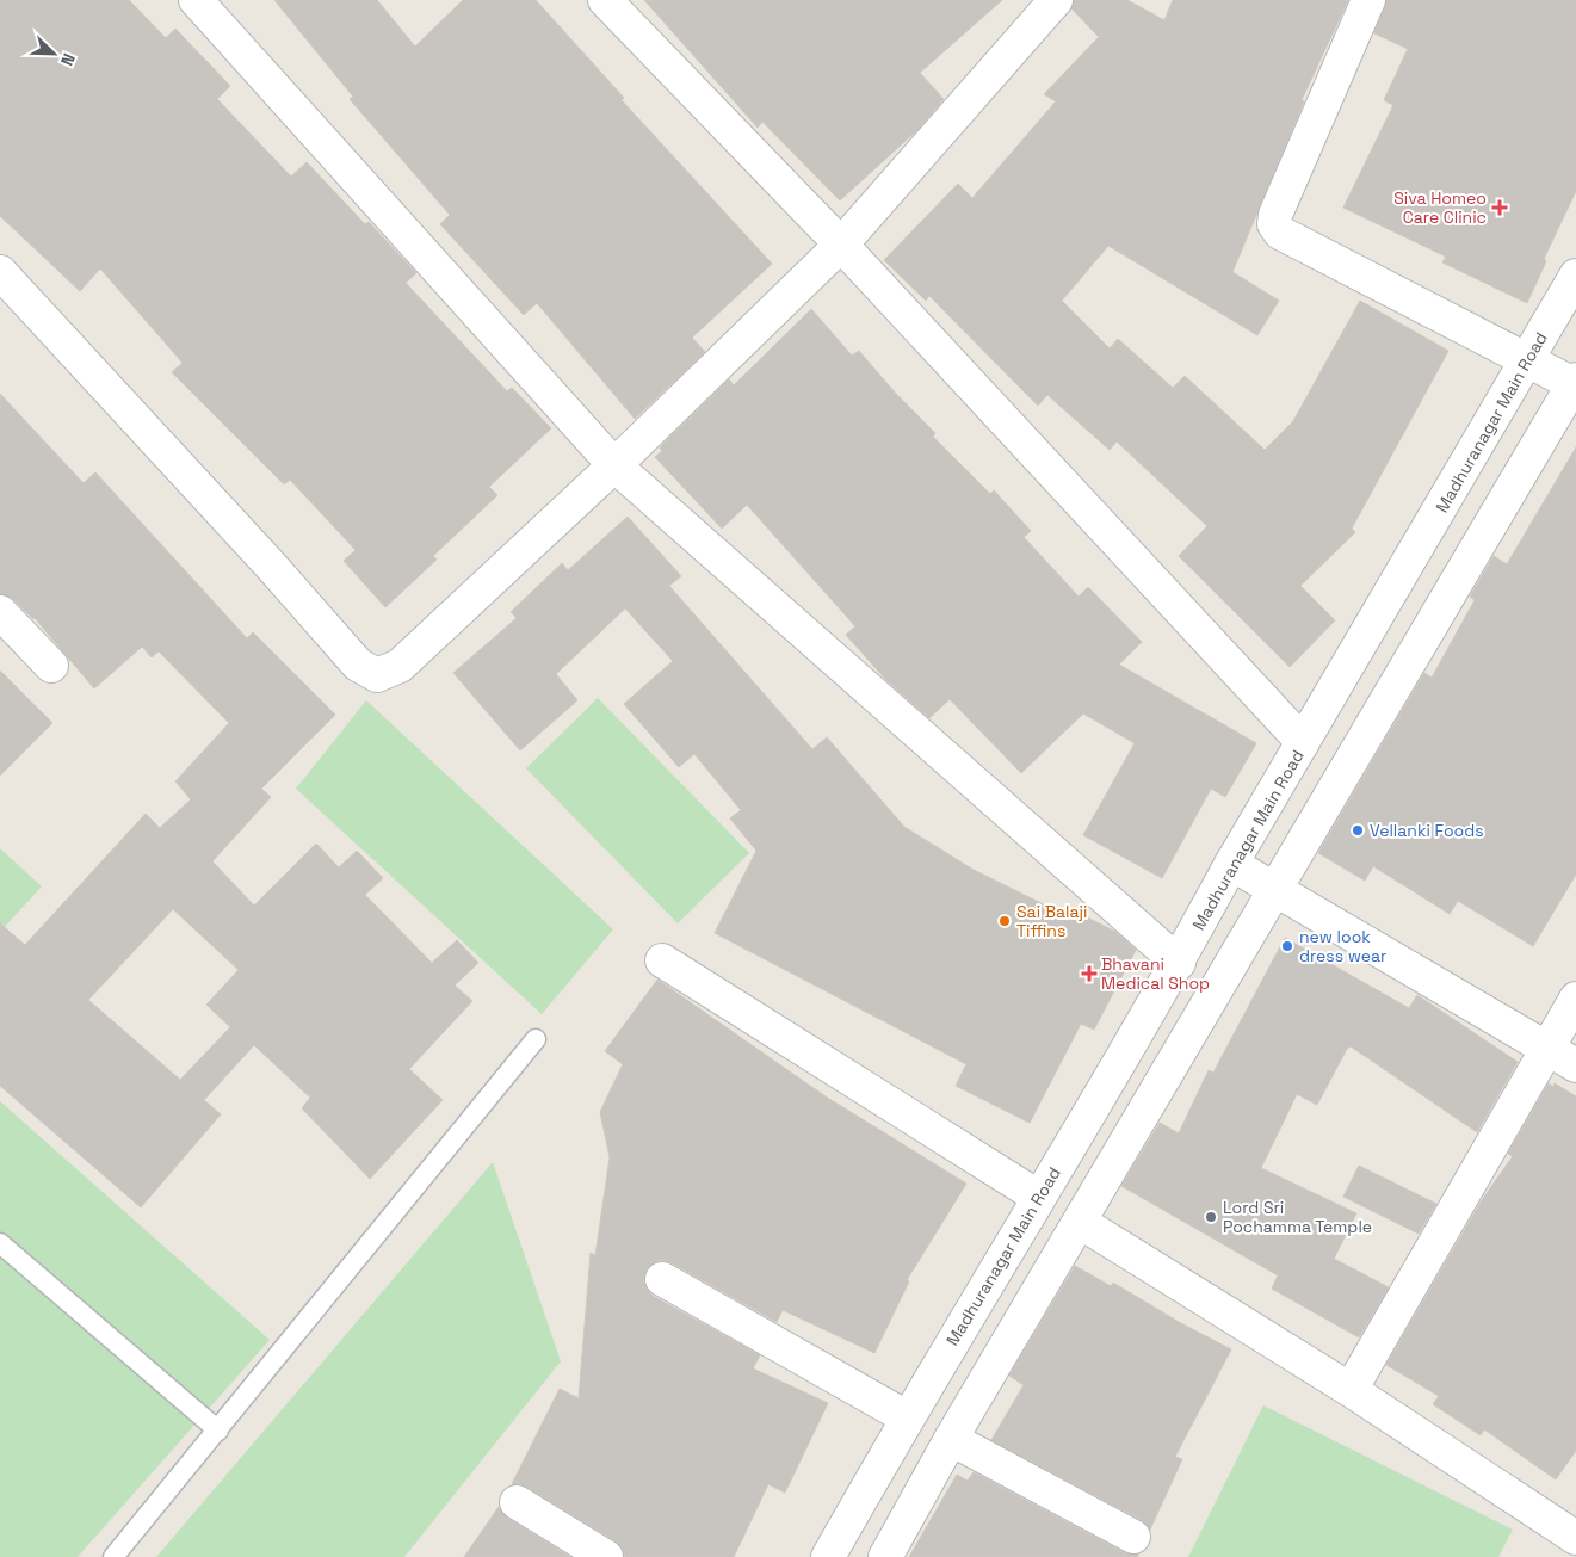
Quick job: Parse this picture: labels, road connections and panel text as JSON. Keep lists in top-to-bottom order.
{
  "streets": {
    "street": ["Madhuranagar Main Road"]
  },
  "places": {
    "health": ["Siva Homeo Care Clinic", "Bhavani Medical Shop"],
    "other": [
      "Vellanki Foods",
      "Sai Balaji Tiffins",
      "new look dress wear",
      "Lord Sri Pochamma Temple"
    ]
  },
  "north": "bottom right"
}
